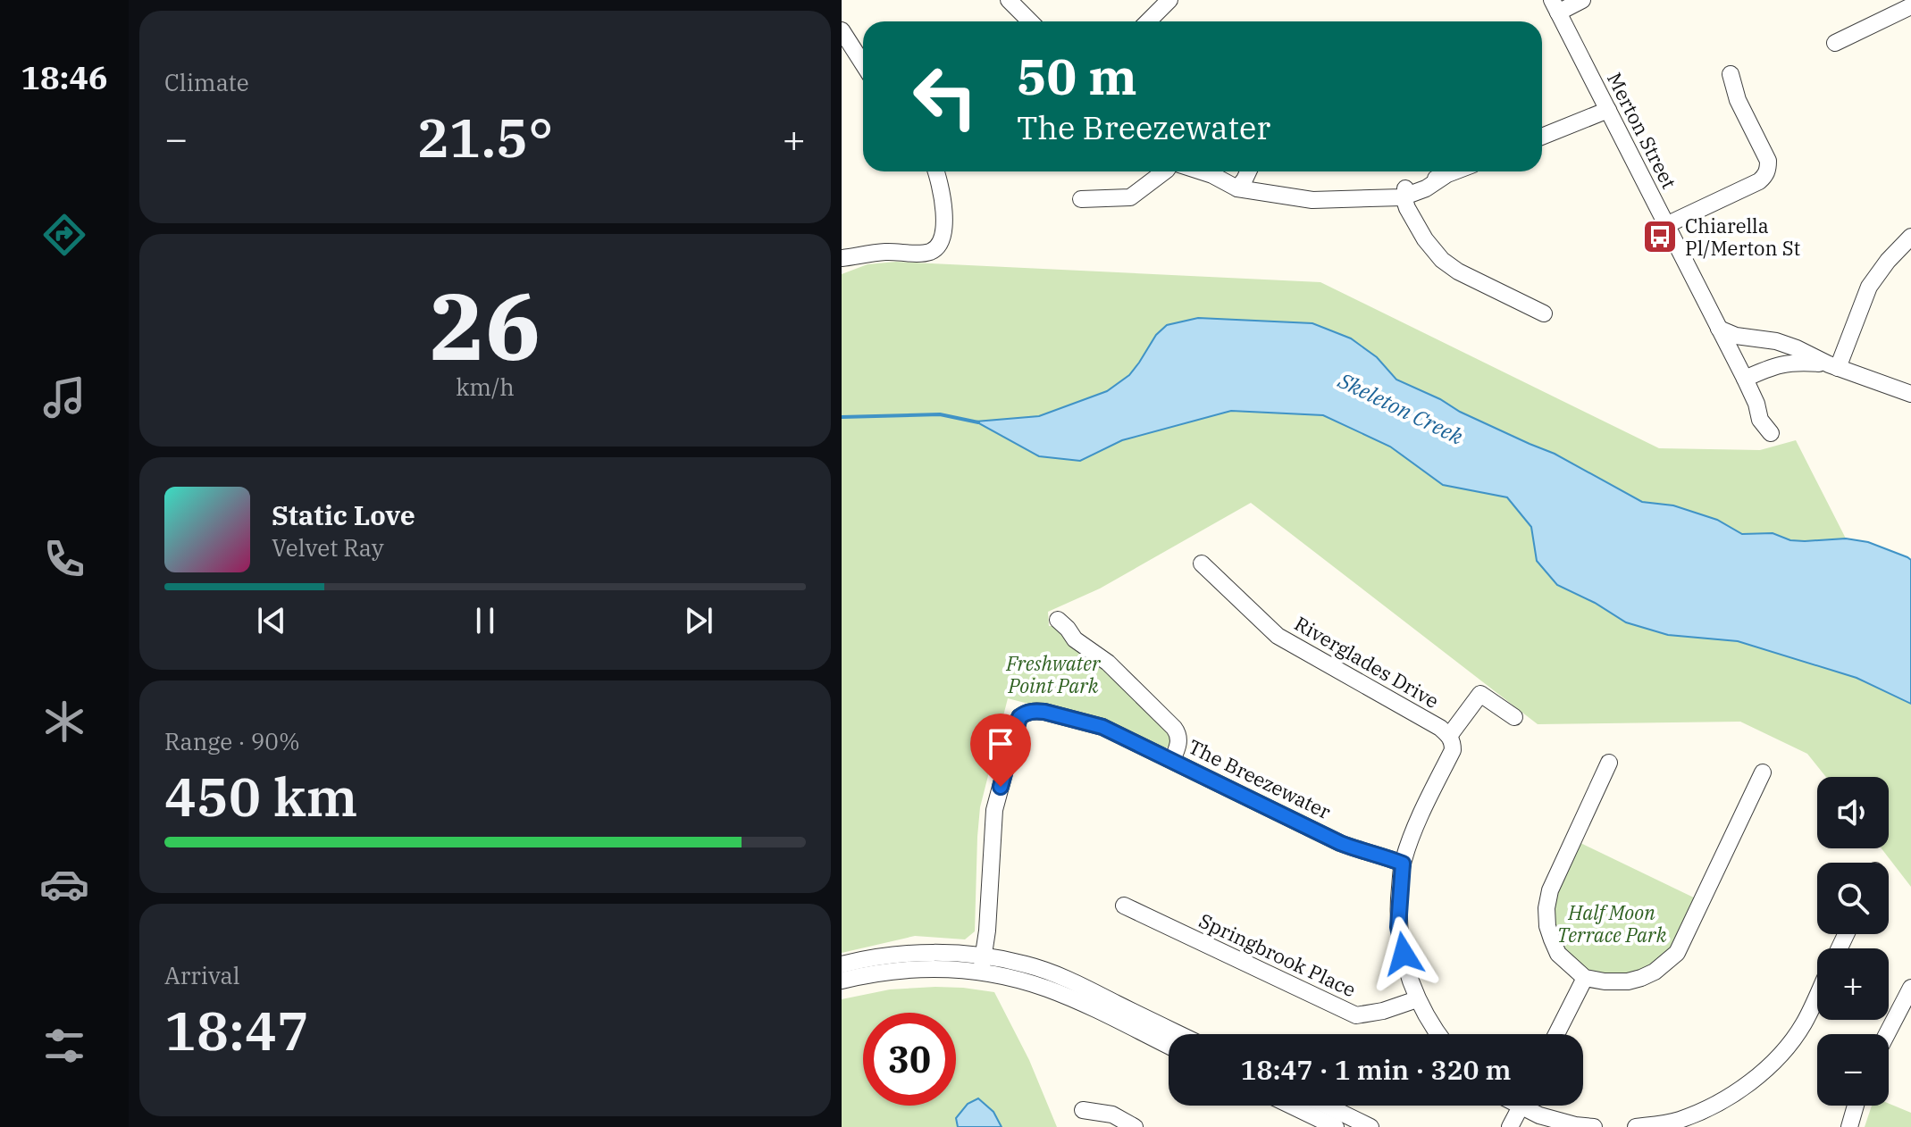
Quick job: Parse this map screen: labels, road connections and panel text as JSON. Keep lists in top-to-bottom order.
{
  "streets": {
    "street": [
      "Merton Street",
      "Riverglades Drive",
      "The Breezewater",
      "Springbrook Place"
    ]
  },
  "crossings": [
    ["Riverglades Drive", "The Breezewater"],
    ["Riverglades Drive", "Springbrook Place"]
  ],
  "water": ["Skeleton Creek"],
  "parks": ["Freshwater Point Park", "Half Moon Terrace Park"],
  "places": {
    "bus stop": ["Chiarella Pl/Merton St"]
  },
  "page": {
    "tabs": "18:46",
    "tile": [
      "Climate",
      ["26", "km/h"],
      ["Range · 90%", "450 km"],
      ["Arrival", "18:47"]
    ],
    "turn": ["50 m", "The Breezewater"],
    "heat": ["−", "21.5°", "+"],
    "song": ["Static Love", "Velvet Ray"],
    "map_buttons": ["+", "−"],
    "limit": "30",
    "trip": "18:47 · 1 min · 320 m"
  }
}
